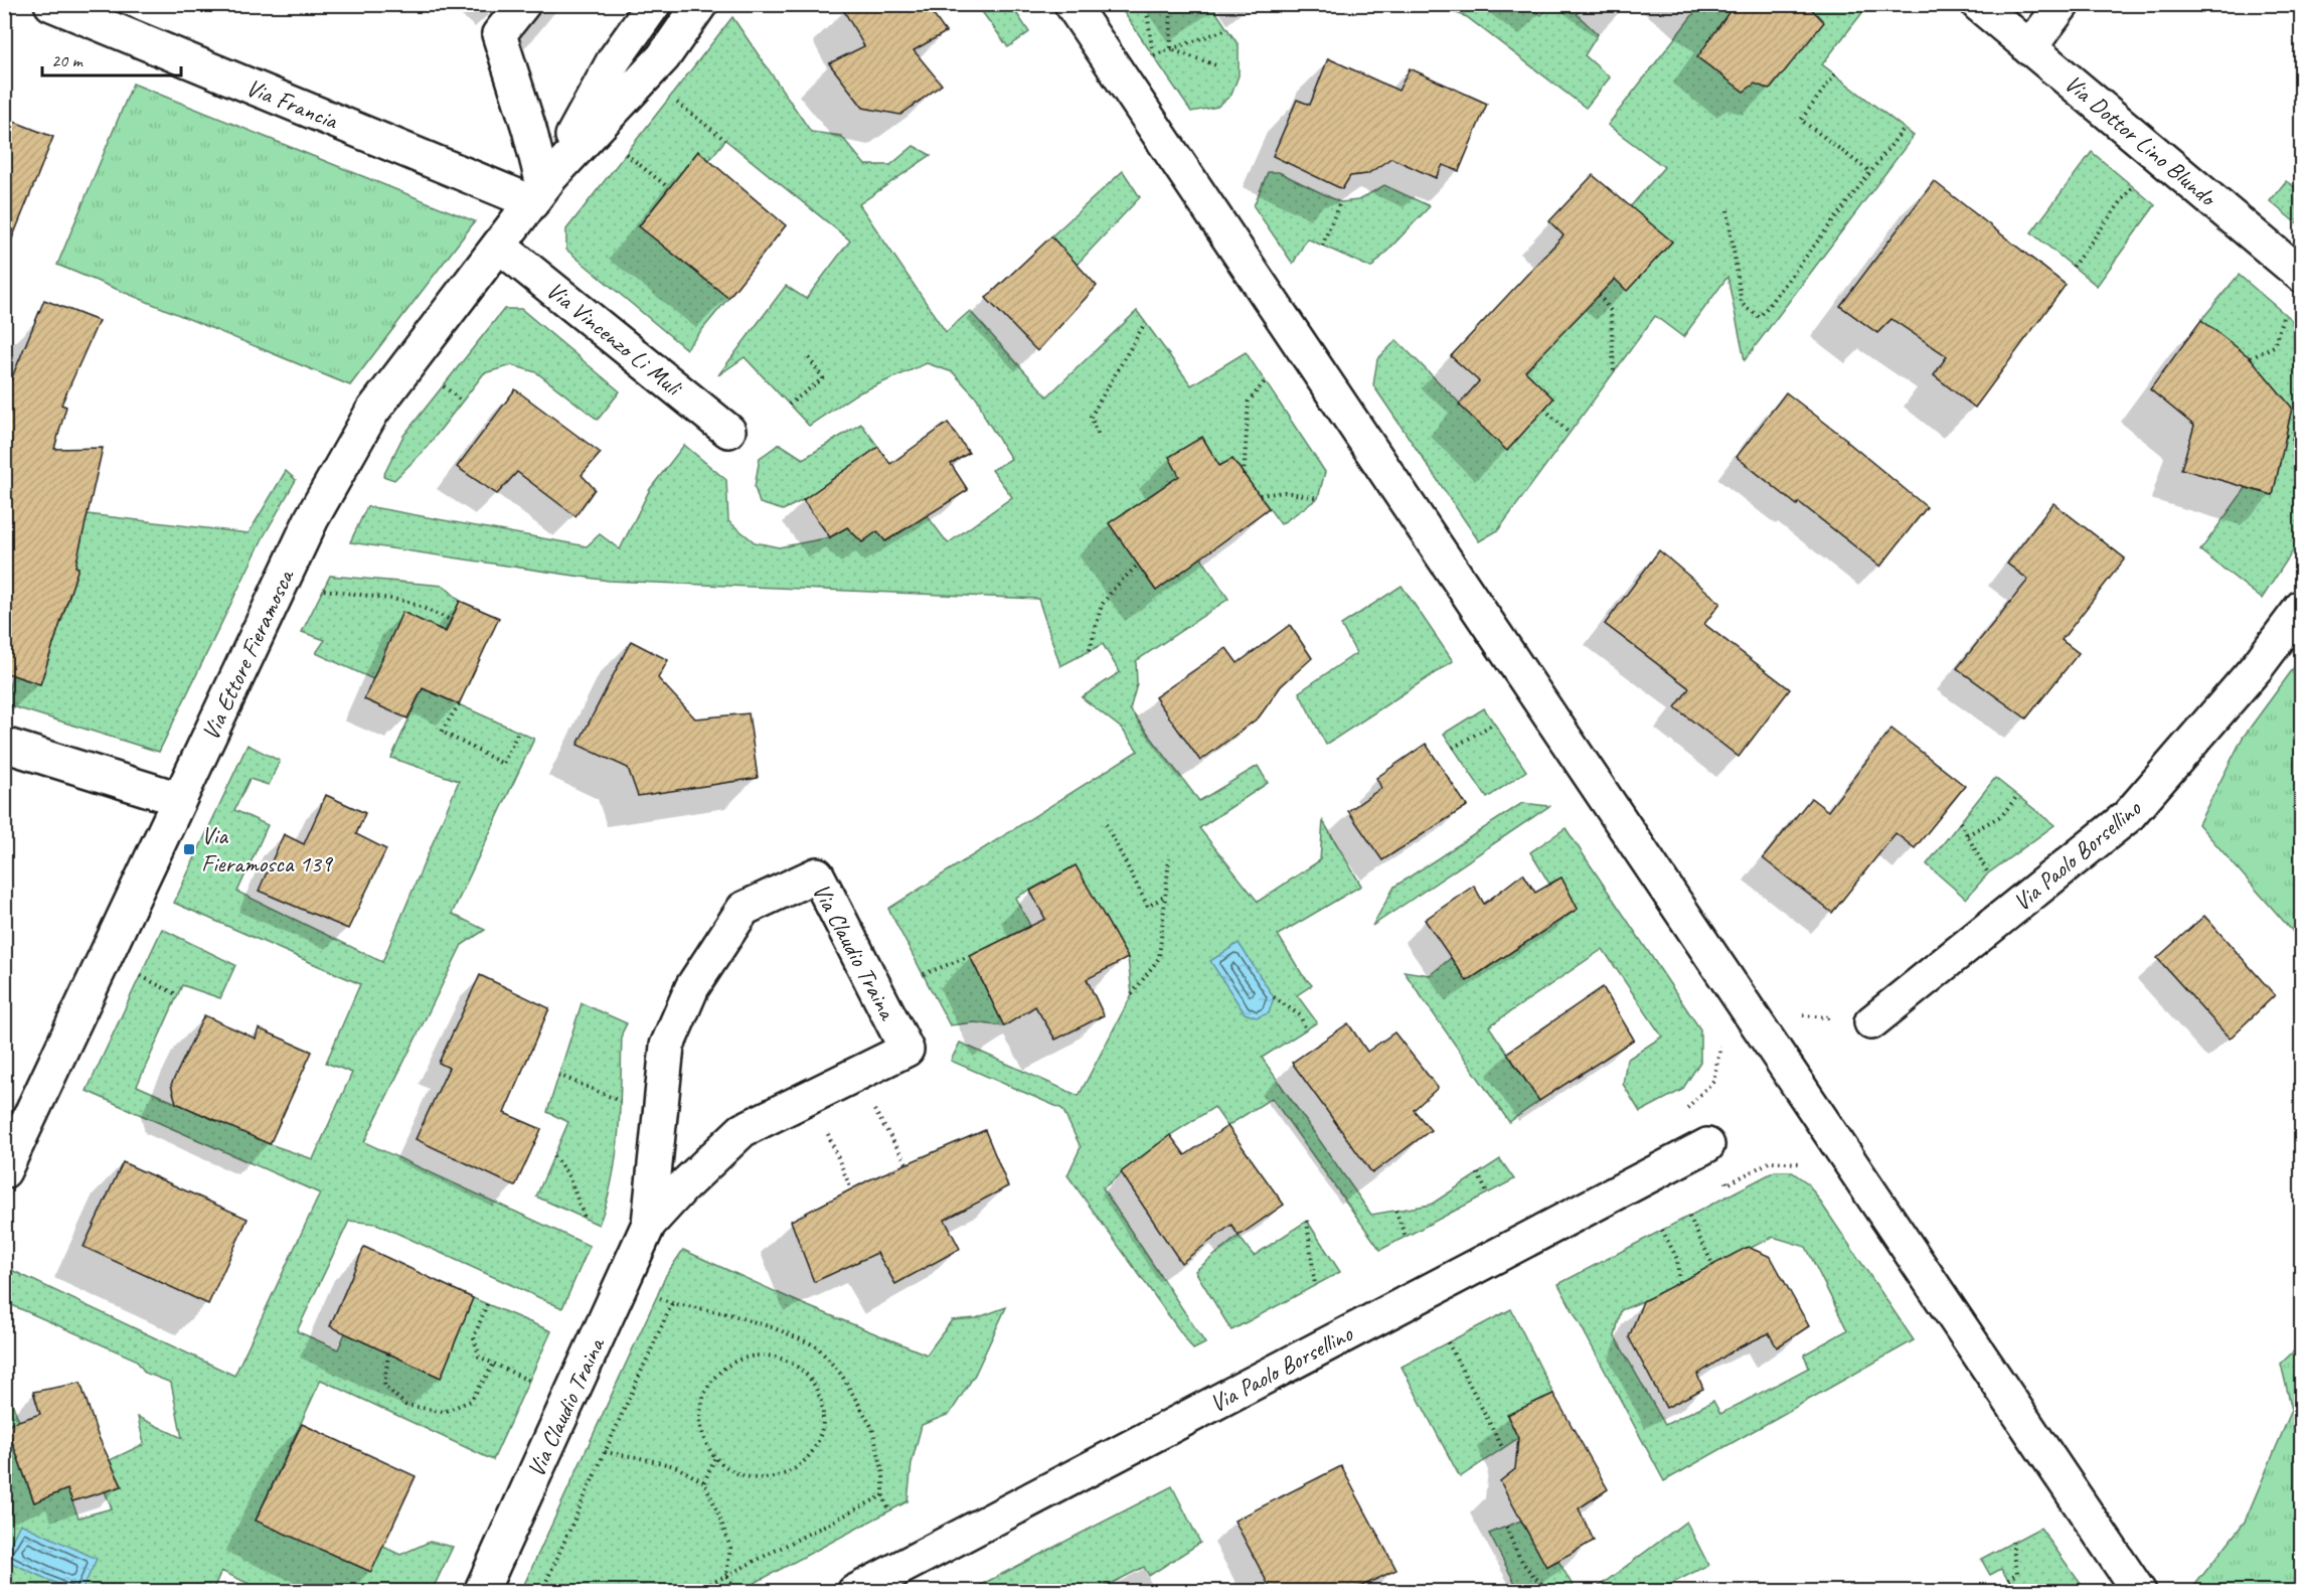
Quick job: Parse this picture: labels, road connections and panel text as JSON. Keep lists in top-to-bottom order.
{
  "streets": {
    "street": [
      "Via Francia",
      "Via Dottor Lino Blundo",
      "Via Vincenzo Li Muli",
      "Via Ettore Fieramosca",
      "Via Paolo Borsellino",
      "Via Claudio Traina"
    ]
  },
  "crossings": [
    ["Via Francia", "Via Ettore Fieramosca"],
    ["Via Vincenzo Li Muli", "Via Ettore Fieramosca"]
  ],
  "places": {
    "transit": ["Via Fieramosca 139"]
  },
  "scale_bar": "20 m"
}
